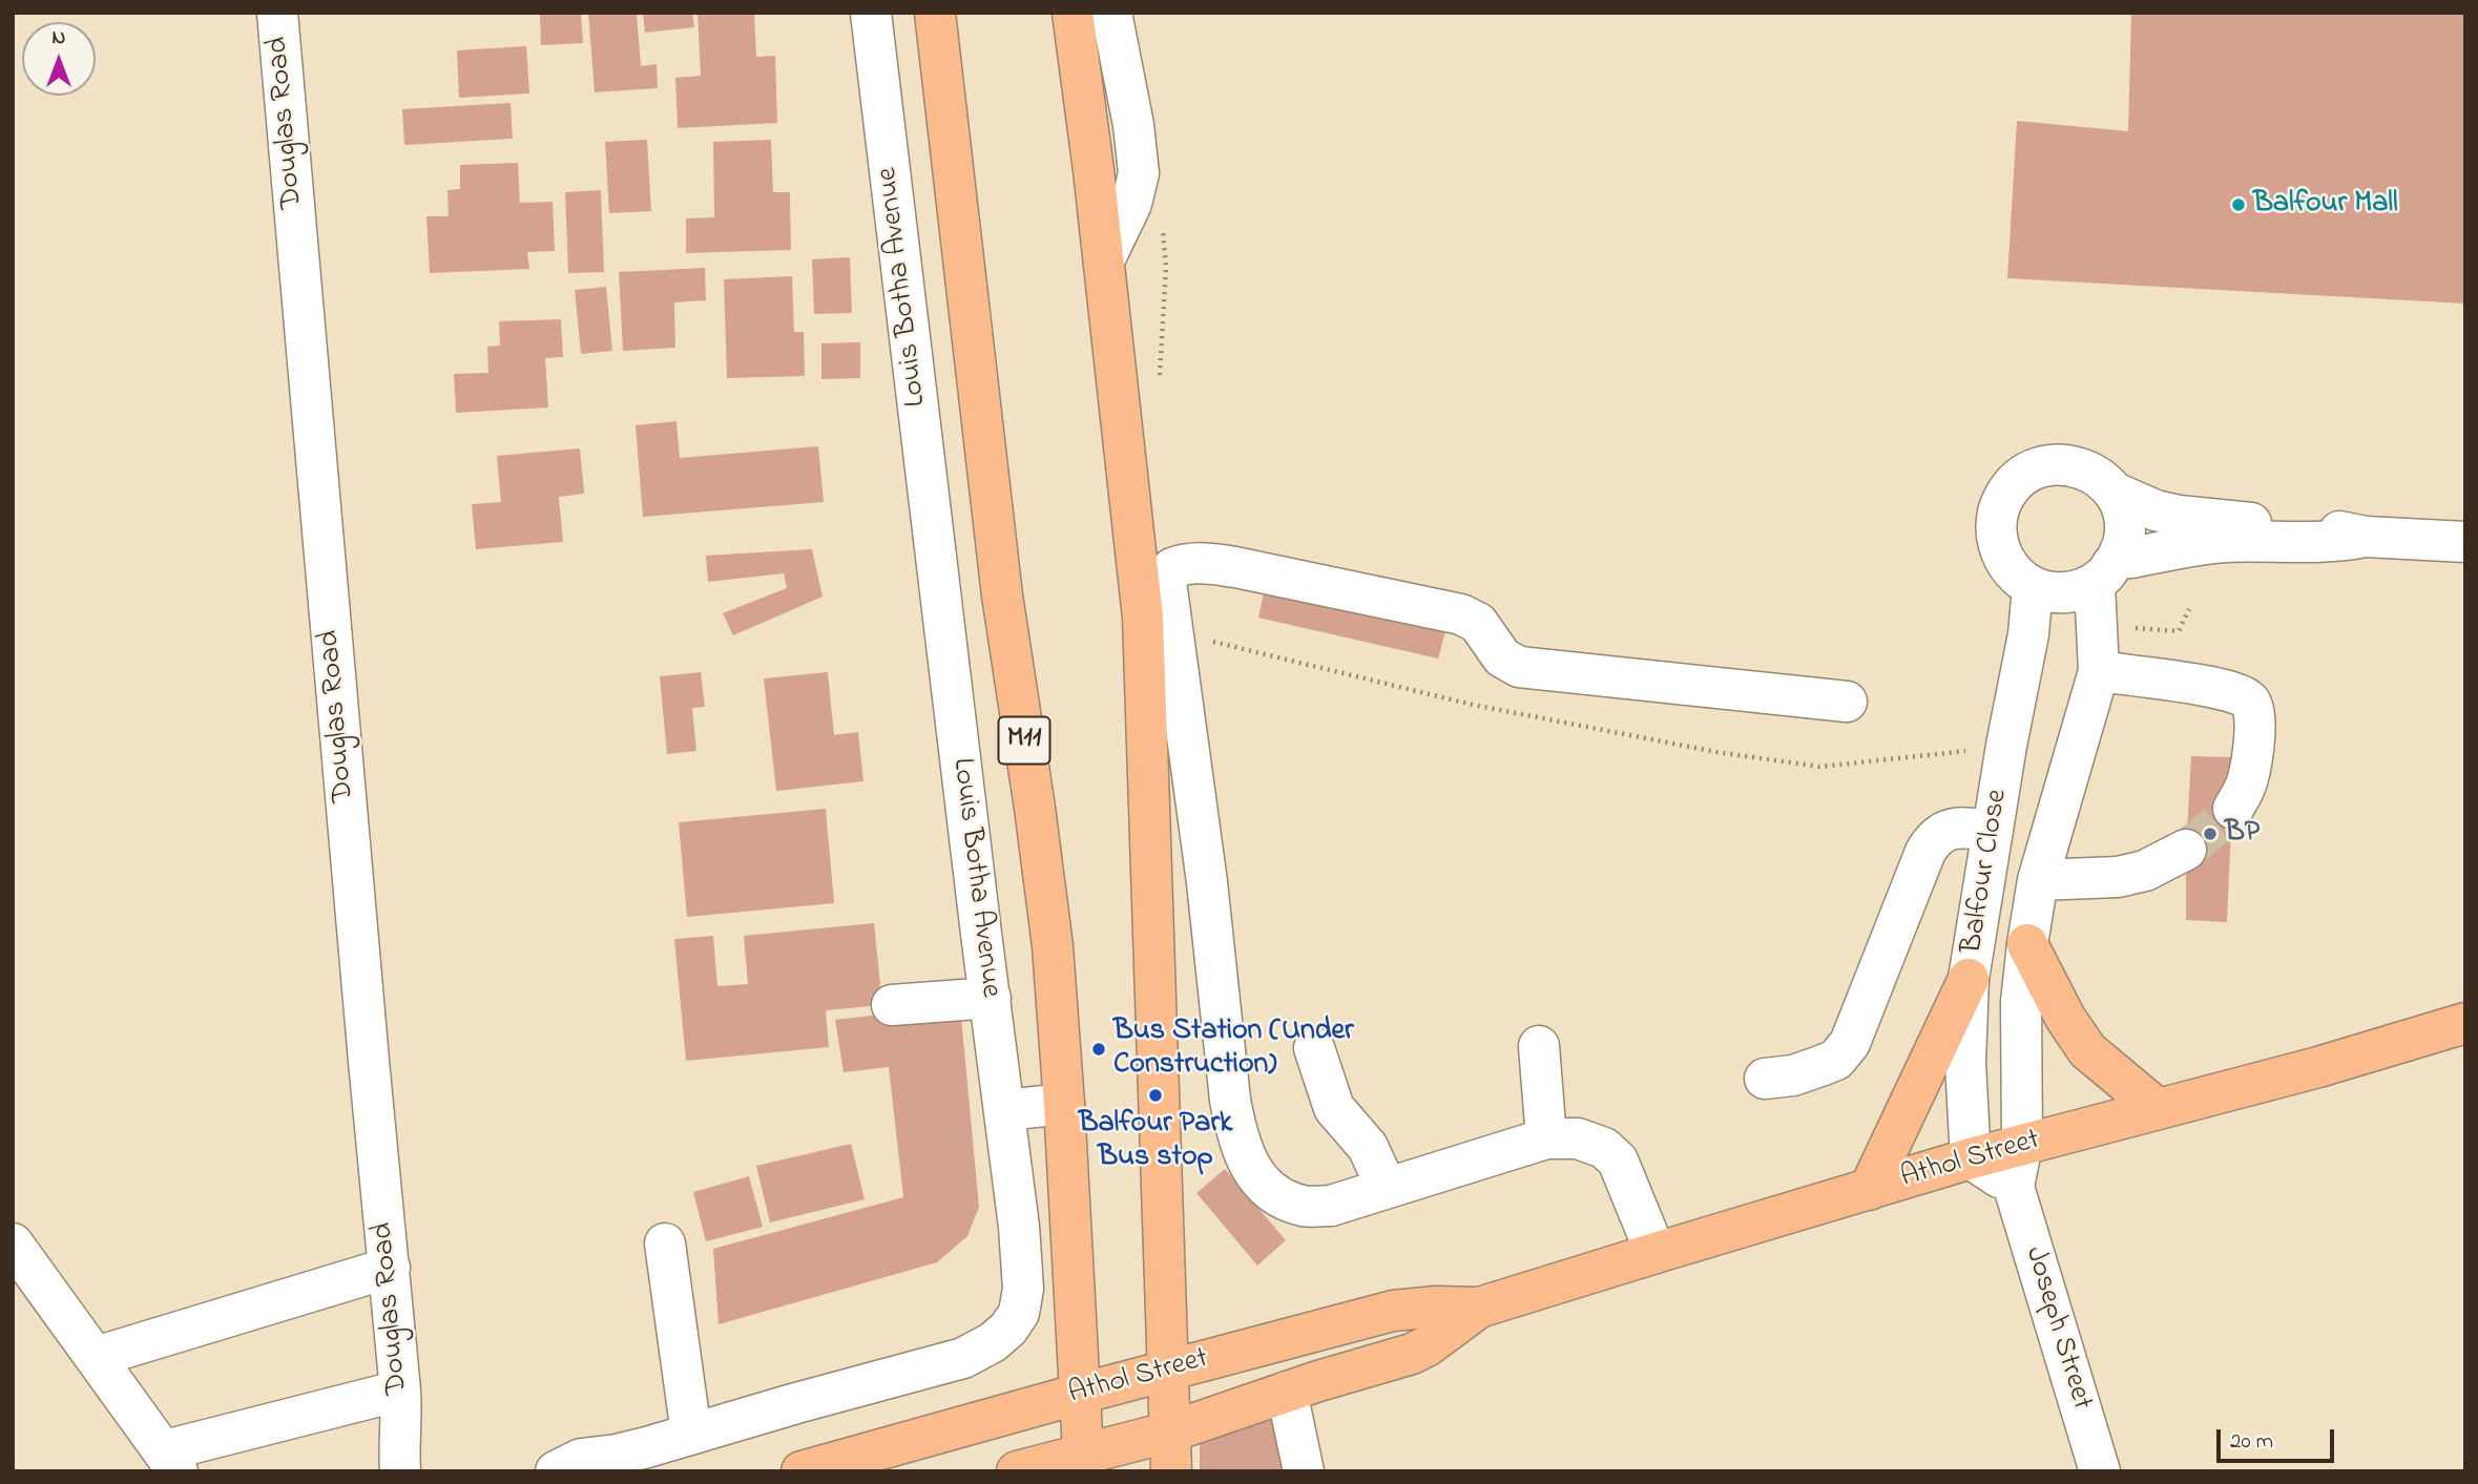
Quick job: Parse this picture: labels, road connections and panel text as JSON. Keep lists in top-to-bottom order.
{
  "streets": {
    "main road": ["M11", "Athol Street"],
    "street": [
      "Douglas Road",
      "Louis Botha Avenue",
      "Balfour Close",
      "Joseph Street"
    ]
  },
  "crossings": [
    ["M11", "Athol Street"],
    ["Balfour Close", "Athol Street"],
    ["Balfour Close", "Joseph Street"],
    ["Athol Street", "Joseph Street"]
  ],
  "places": [
    "Balfour Mall",
    "BP",
    "Bus Station (Under Construction)",
    "Balfour Park Bus stop"
  ],
  "scale_bar": "20 m",
  "north": "top"
}
